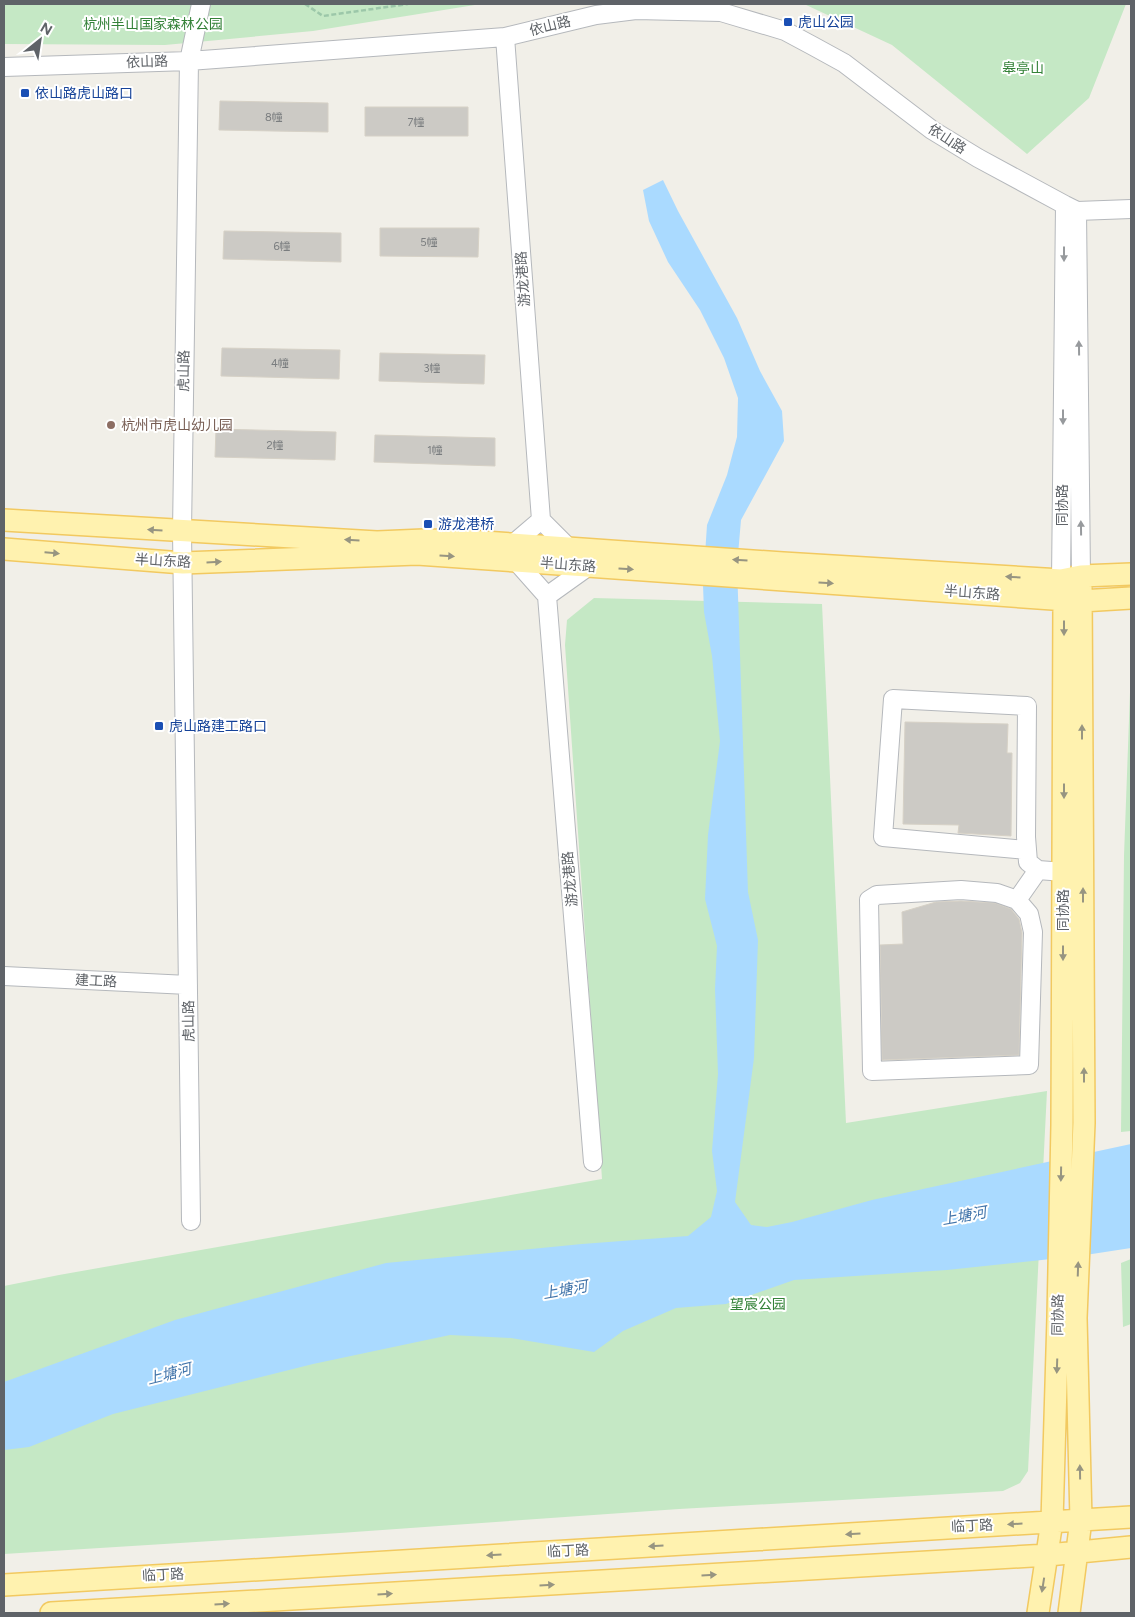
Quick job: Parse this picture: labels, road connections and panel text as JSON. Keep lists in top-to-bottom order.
{
  "streets": {
    "main road": ["同协路", "半山东路", "临丁路"],
    "street": [
      "依山路",
      "游龙港路",
      "虎山路",
      "建工路"
    ]
  },
  "crossings": [
    ["依山路", "游龙港路"],
    ["依山路", "虎山路"],
    ["依山路", "同协路"],
    ["虎山路", "半山东路"],
    ["虎山路", "建工路"],
    ["同协路", "半山东路"],
    ["同协路", "临丁路"]
  ],
  "water": ["上塘河"],
  "parks": ["杭州半山国家森林公园", "皋亭山", "望宸公园"],
  "places": {
    "transit": [
      "虎山公园",
      "依山路虎山路口",
      "游龙港桥",
      "虎山路建工路口"
    ],
    "other": ["杭州市虎山幼儿园"]
  },
  "house_numbers": [
    "8幢",
    "7幢",
    "5幢",
    "6幢",
    "4幢",
    "3幢",
    "2幢",
    "1幢"
  ],
  "north": "top right"
}
